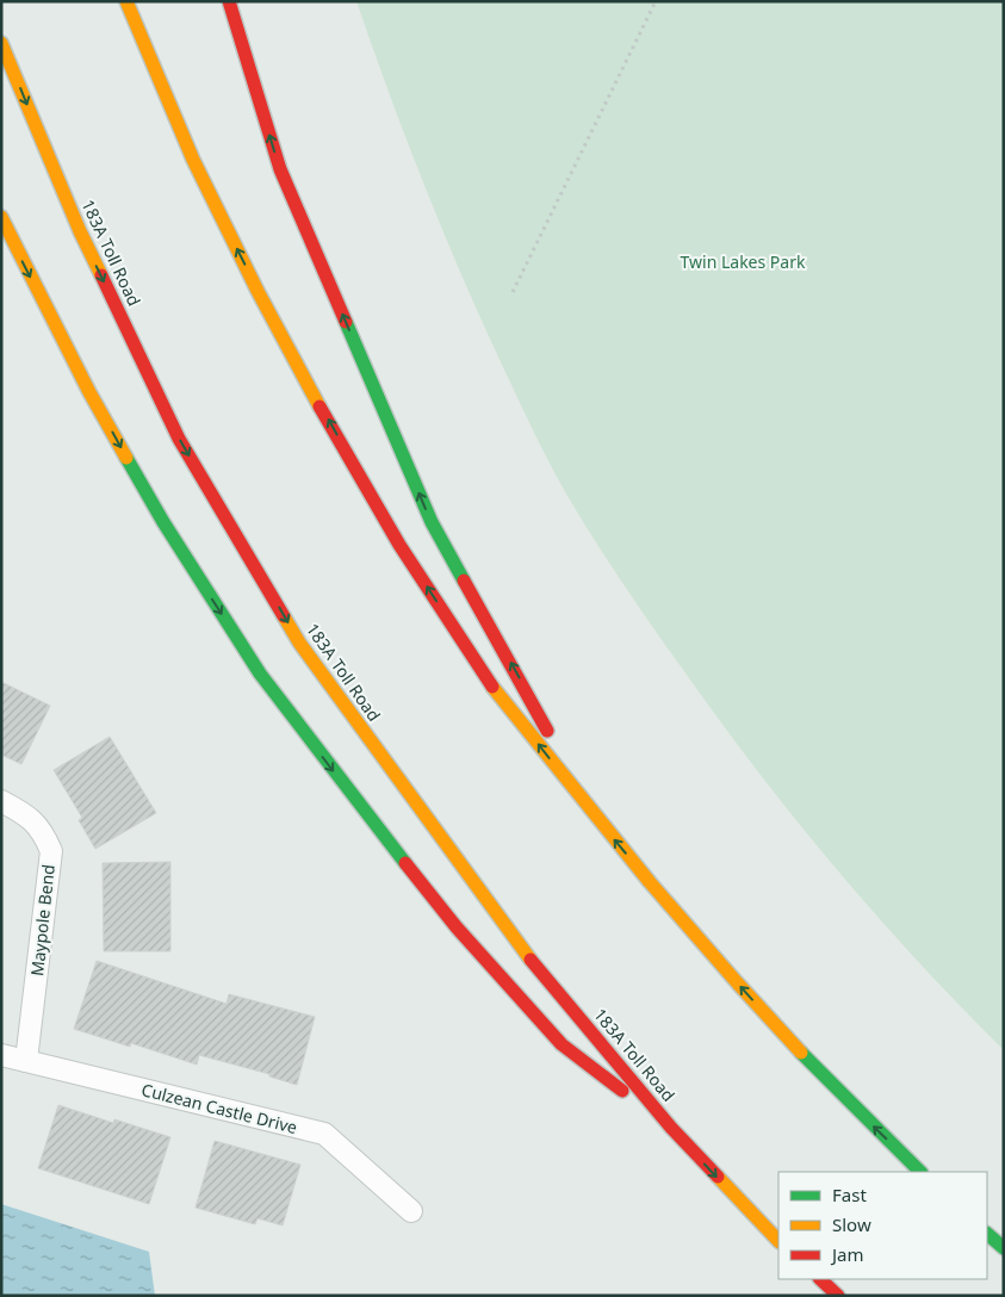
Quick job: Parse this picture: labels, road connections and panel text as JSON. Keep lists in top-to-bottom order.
{
  "streets": {
    "highway": ["183A Toll Road"],
    "street": ["Maypole Bend", "Culzean Castle Drive"]
  },
  "crossings": [
    ["Maypole Bend", "Culzean Castle Drive"]
  ],
  "parks": ["Twin Lakes Park"],
  "legend": ["Fast", "Slow", "Jam"]
}
